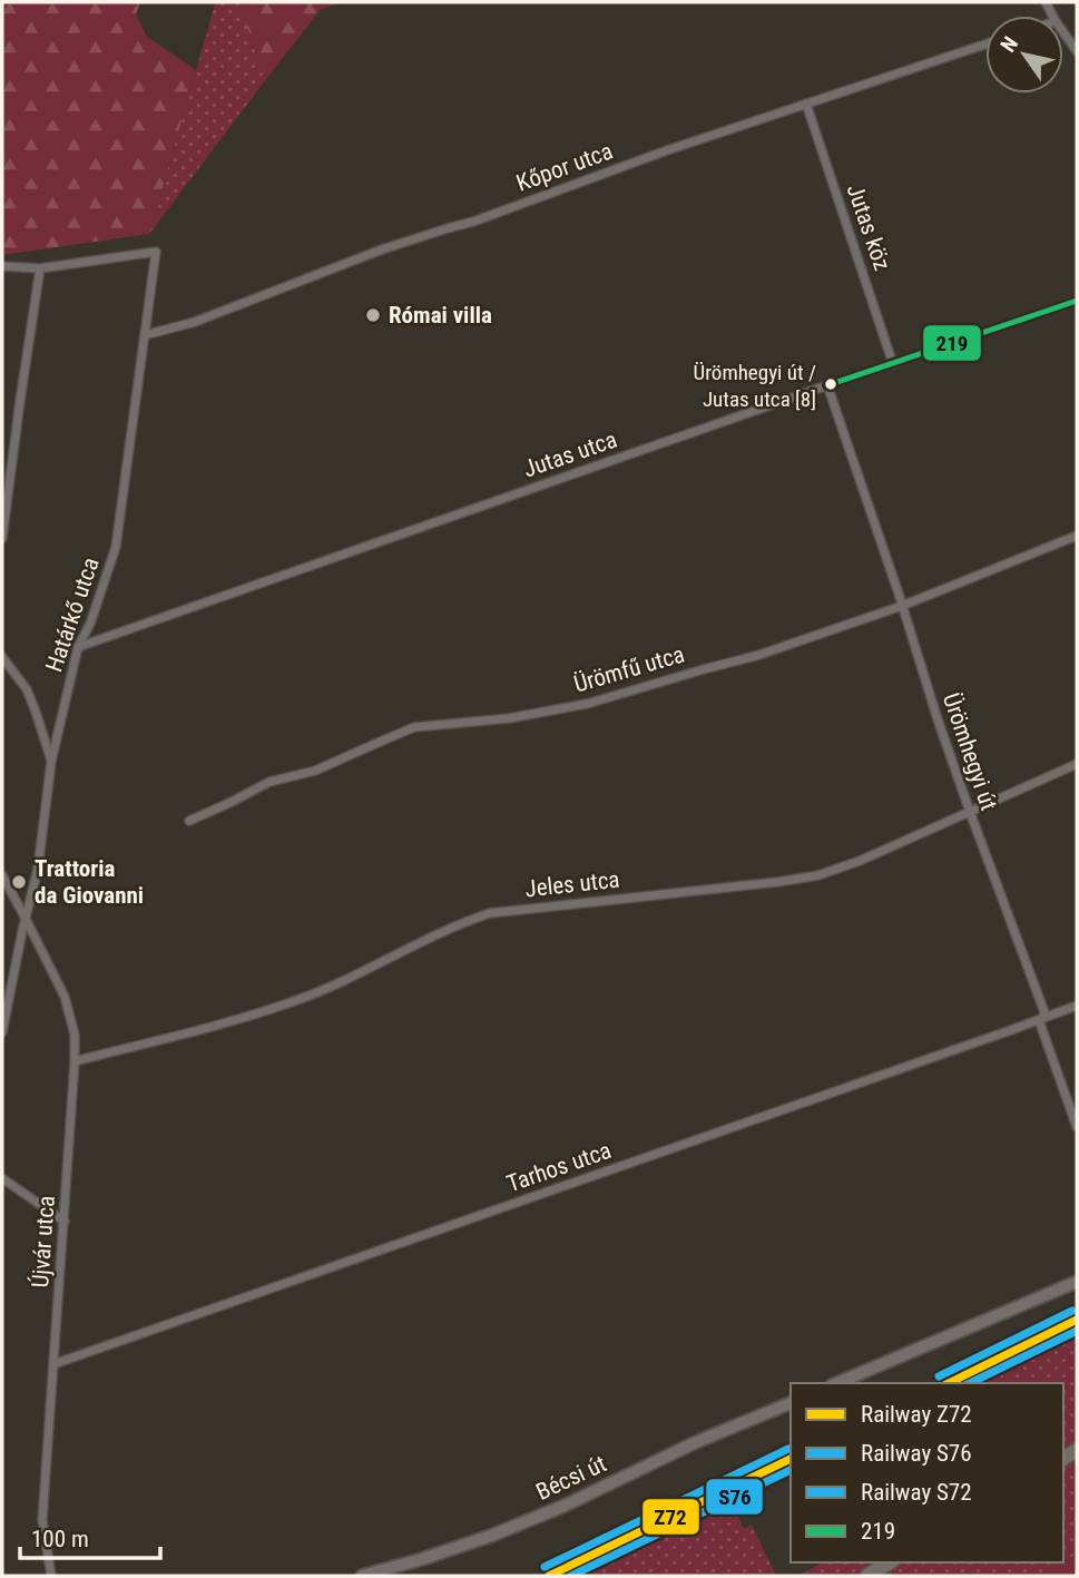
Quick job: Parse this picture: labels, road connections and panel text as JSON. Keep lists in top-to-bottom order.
{
  "streets": {
    "street": [
      "Kőpor utca",
      "Jutas köz",
      "Jutas utca",
      "Határkő utca",
      "Ürömfű utca",
      "Ürömhegyi út",
      "Jeles utca",
      "Tarhos utca",
      "Újvár utca",
      "Bécsi út"
    ]
  },
  "crossings": [
    ["Kőpor utca", "Jutas köz"],
    ["Kőpor utca", "Határkő utca"],
    ["Jutas köz", "Jutas utca"],
    ["Jutas utca", "Határkő utca"],
    ["Jutas utca", "Ürömhegyi út"],
    ["Határkő utca", "Újvár utca"],
    ["Ürömfű utca", "Ürömhegyi út"],
    ["Ürömhegyi út", "Jeles utca"],
    ["Ürömhegyi út", "Tarhos utca"],
    ["Jeles utca", "Újvár utca"],
    ["Tarhos utca", "Újvár utca"]
  ],
  "places": ["Római villa", "Ürömhegyi út / Jutas utca [8]", "Trattoria da Giovanni"],
  "lines": [
    "transit line 219",
    "rail line S72",
    "rail line Z72",
    "rail line S76"
  ],
  "legend": [
    "Railway Z72",
    "Railway S76",
    "Railway S72",
    "219"
  ],
  "scale_bar": "100 m",
  "north": "top left"
}
